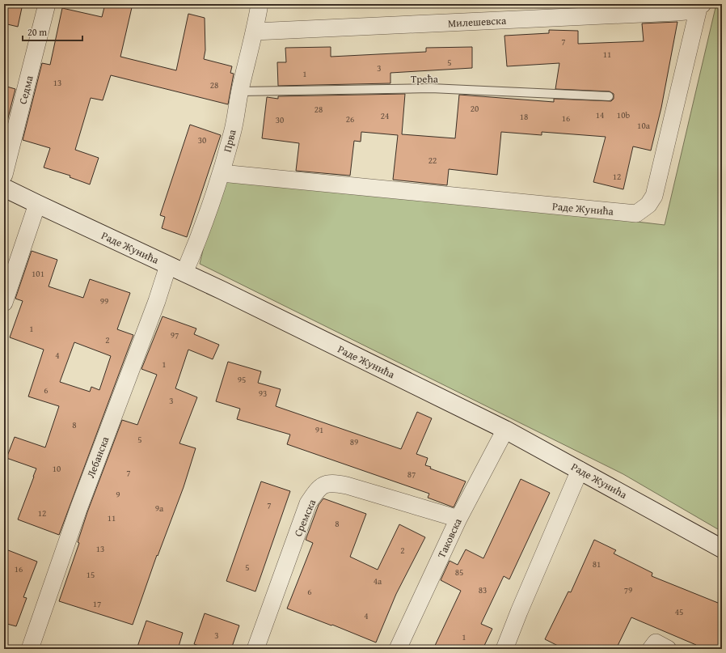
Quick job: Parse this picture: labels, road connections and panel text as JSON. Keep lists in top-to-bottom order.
{
  "streets": {
    "main road": ["Раде Жунића"],
    "street": [
      "Милешевска",
      "Седма",
      "Прва",
      "Лебанска",
      "Сремска",
      "Таковска"
    ],
    "lane": ["Трећа"]
  },
  "crossings": [
    ["Милешевска", "Прва"],
    ["Милешевска", "Раде Жунића"],
    ["Трећа", "Прва"],
    ["Прва", "Раде Жунића"],
    ["Прва", "Лебанска"],
    ["Раде Жунића", "Лебанска"],
    ["Раде Жунића", "Таковска"],
    ["Сремска", "Таковска"]
  ],
  "house_numbers": [
    "7",
    "11",
    "5",
    "3",
    "1",
    "13",
    "28",
    "20",
    "28",
    "14",
    "10b",
    "24",
    "18",
    "16",
    "26",
    "30",
    "10a",
    "30",
    "22",
    "12",
    "101",
    "99",
    "1",
    "97",
    "2",
    "4",
    "1",
    "95",
    "6",
    "93",
    "3",
    "8",
    "91",
    "5",
    "89",
    "10",
    "7",
    "87",
    "9",
    "7",
    "9a",
    "12",
    "11",
    "8",
    "13",
    "2",
    "81",
    "5",
    "16",
    "85",
    "15",
    "4a",
    "83",
    "79",
    "6",
    "17",
    "45",
    "4",
    "3",
    "1"
  ],
  "scale_bar": "20 m"
}
